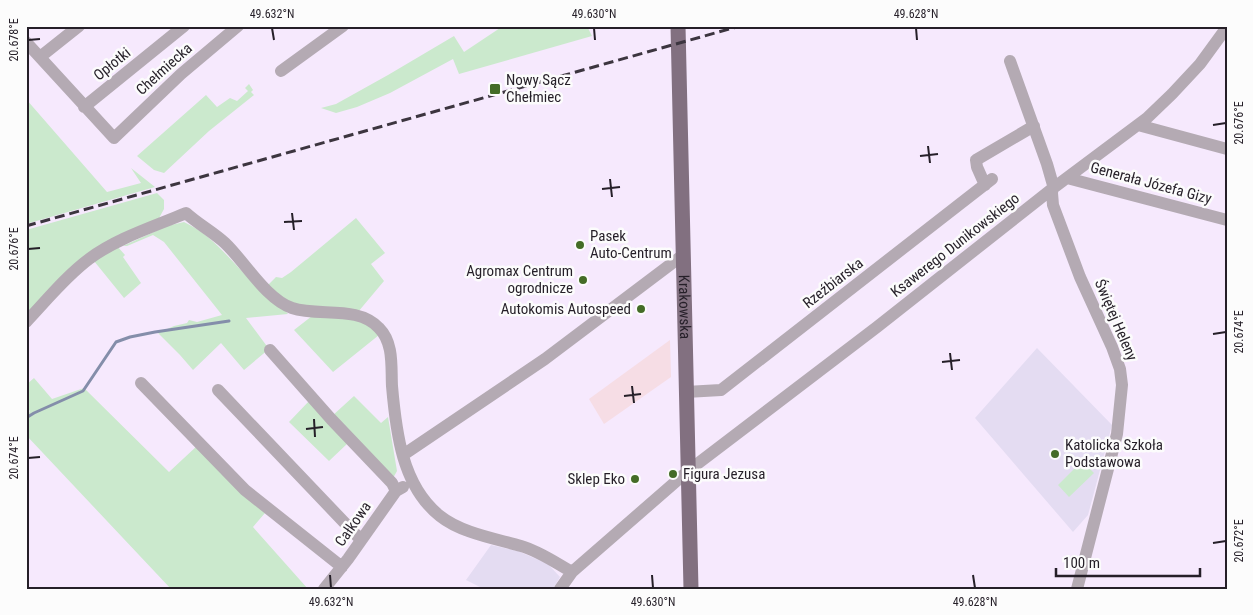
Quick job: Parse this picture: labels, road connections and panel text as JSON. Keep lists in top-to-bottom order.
{
  "streets": {
    "main road": ["Krakowska"],
    "street": [
      "Opłotki",
      "Chełmiecka",
      "Generała Józefa Gizy",
      "Ksawerego Dunikowskiego",
      "Rzeźbiarska",
      "Świętej Heleny",
      "Całkowa"
    ]
  },
  "crossings": [
    ["Opłotki", "Chełmiecka"],
    ["Generała Józefa Gizy", "Ksawerego Dunikowskiego"],
    ["Ksawerego Dunikowskiego", "Krakowska"],
    ["Ksawerego Dunikowskiego", "Świętej Heleny"],
    ["Rzeźbiarska", "Krakowska"],
    ["Rzeźbiarska", "Świętej Heleny"]
  ],
  "places": {
    "transit": ["Nowy Sącz Chełmiec"],
    "other": [
      "Pasek Auto-Centrum",
      "Agromax Centrum ogrodnicze",
      "Autokomis Autospeed",
      "Katolicka Szkoła Podstawowa",
      "Figura Jezusa",
      "Sklep Eko"
    ]
  },
  "scale_bar": "100 m",
  "coordinates": [
    "49.632°N",
    "49.630°N",
    "49.628°N",
    "20.678°E",
    "20.676°E",
    "20.674°E",
    "20.672°E"
  ]
}
